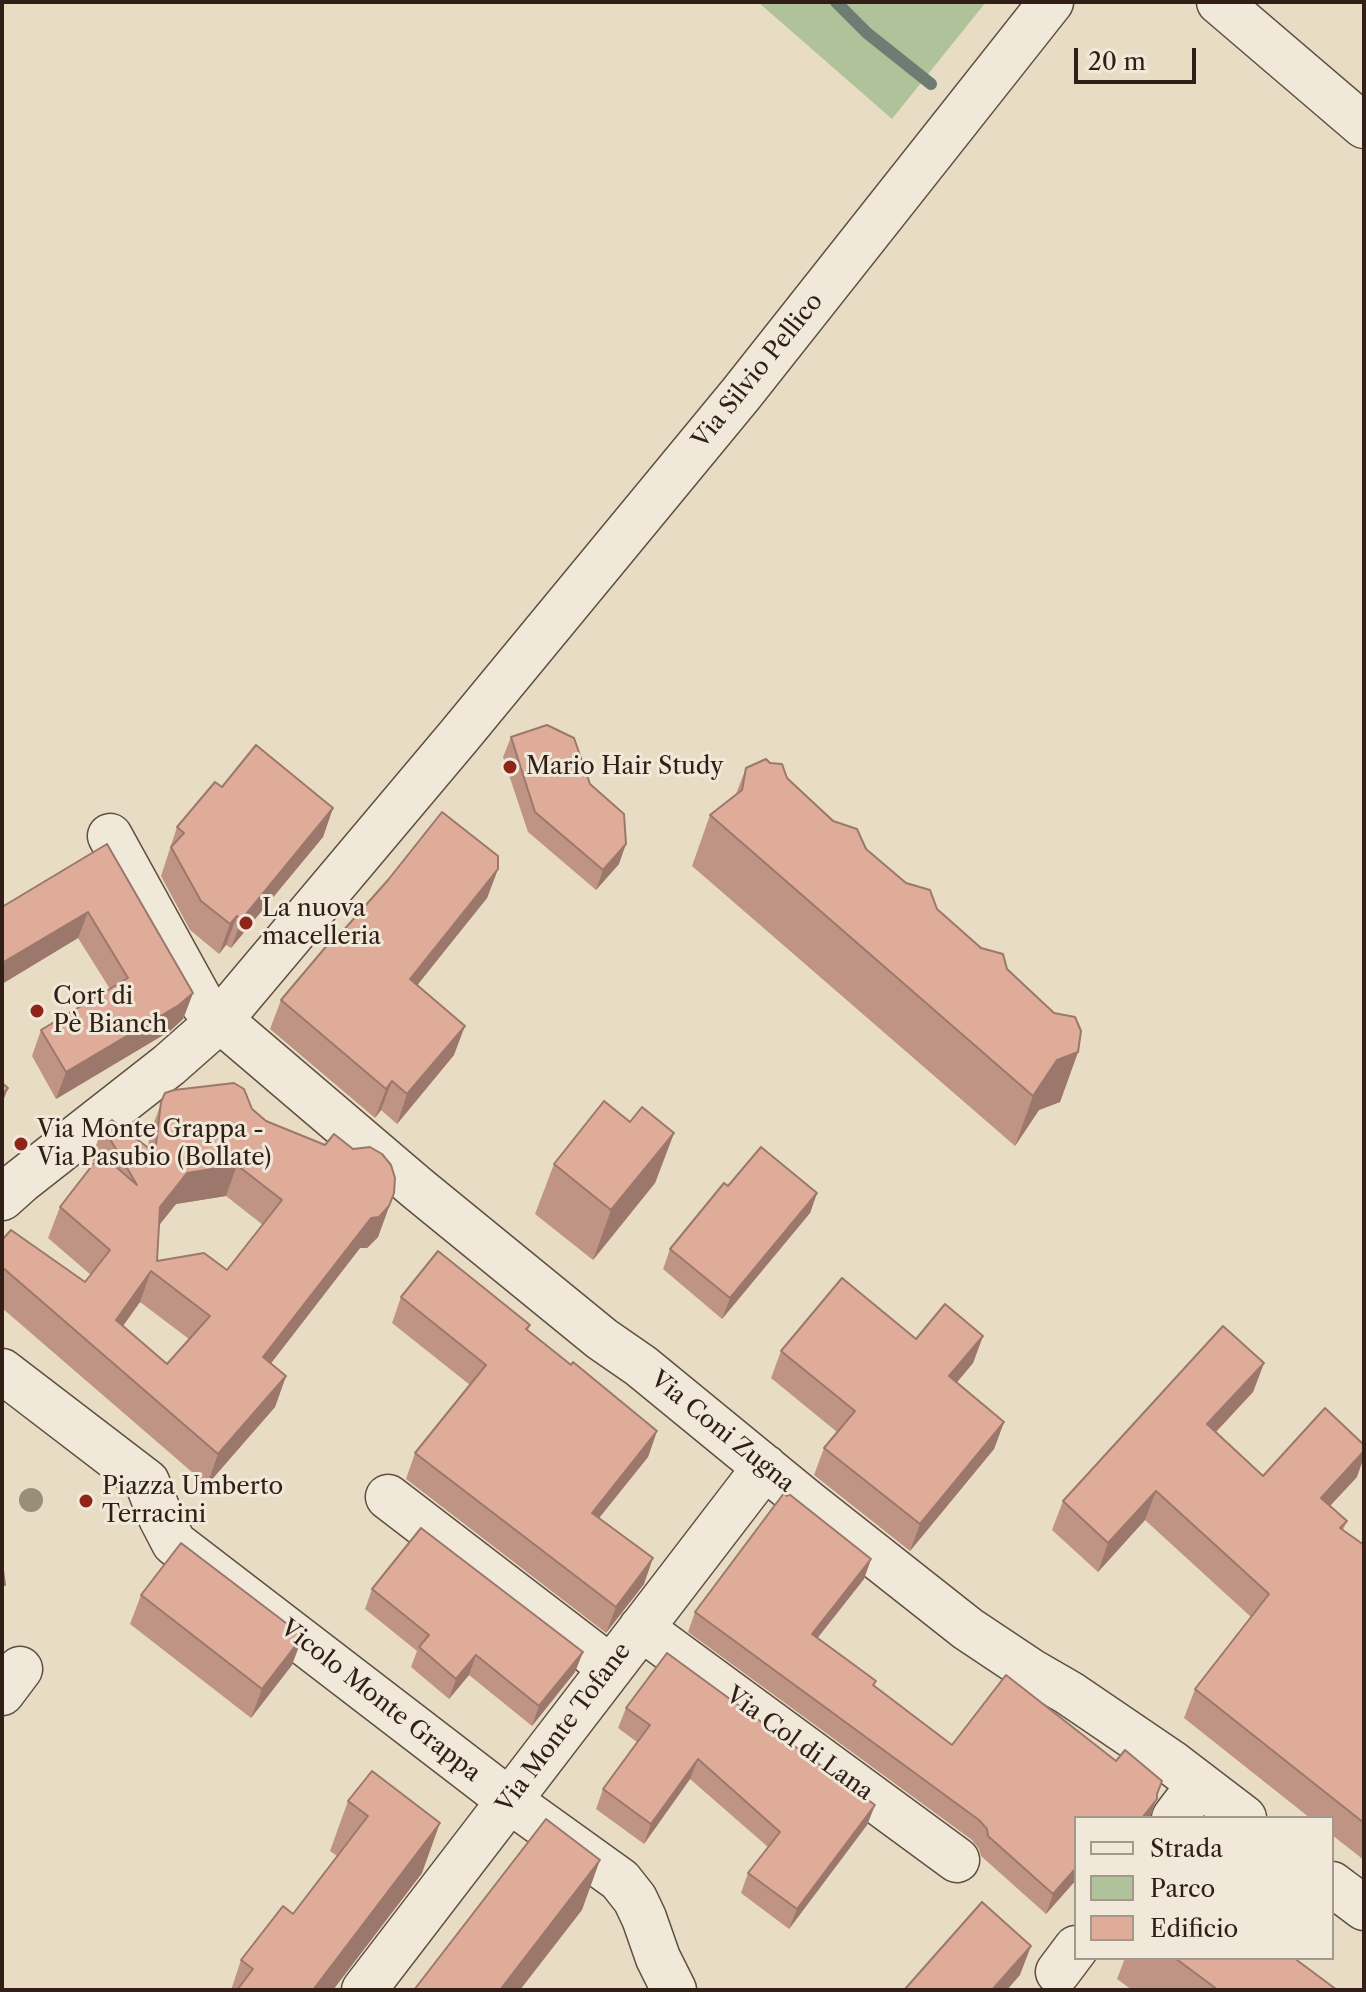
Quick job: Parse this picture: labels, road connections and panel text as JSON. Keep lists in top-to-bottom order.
{
  "streets": {
    "street": [
      "Via Silvio Pellico",
      "Via Coni Zugna",
      "Vicolo Monte Grappa",
      "Via Monte Tofane",
      "Via Col di Lana"
    ]
  },
  "crossings": [
    ["Via Silvio Pellico", "Via Coni Zugna"],
    ["Via Coni Zugna", "Via Monte Tofane"],
    ["Vicolo Monte Grappa", "Via Monte Tofane"],
    ["Via Monte Tofane", "Via Col di Lana"]
  ],
  "places": [
    "Mario Hair Study",
    "La nuova macelleria",
    "Cort di Pè Bianch",
    "Via Monte Grappa - Via Pasubio (Bollate)",
    "Piazza Umberto Terracini"
  ],
  "legend": ["Strada", "Parco", "Edificio"],
  "scale_bar": "20 m"
}
